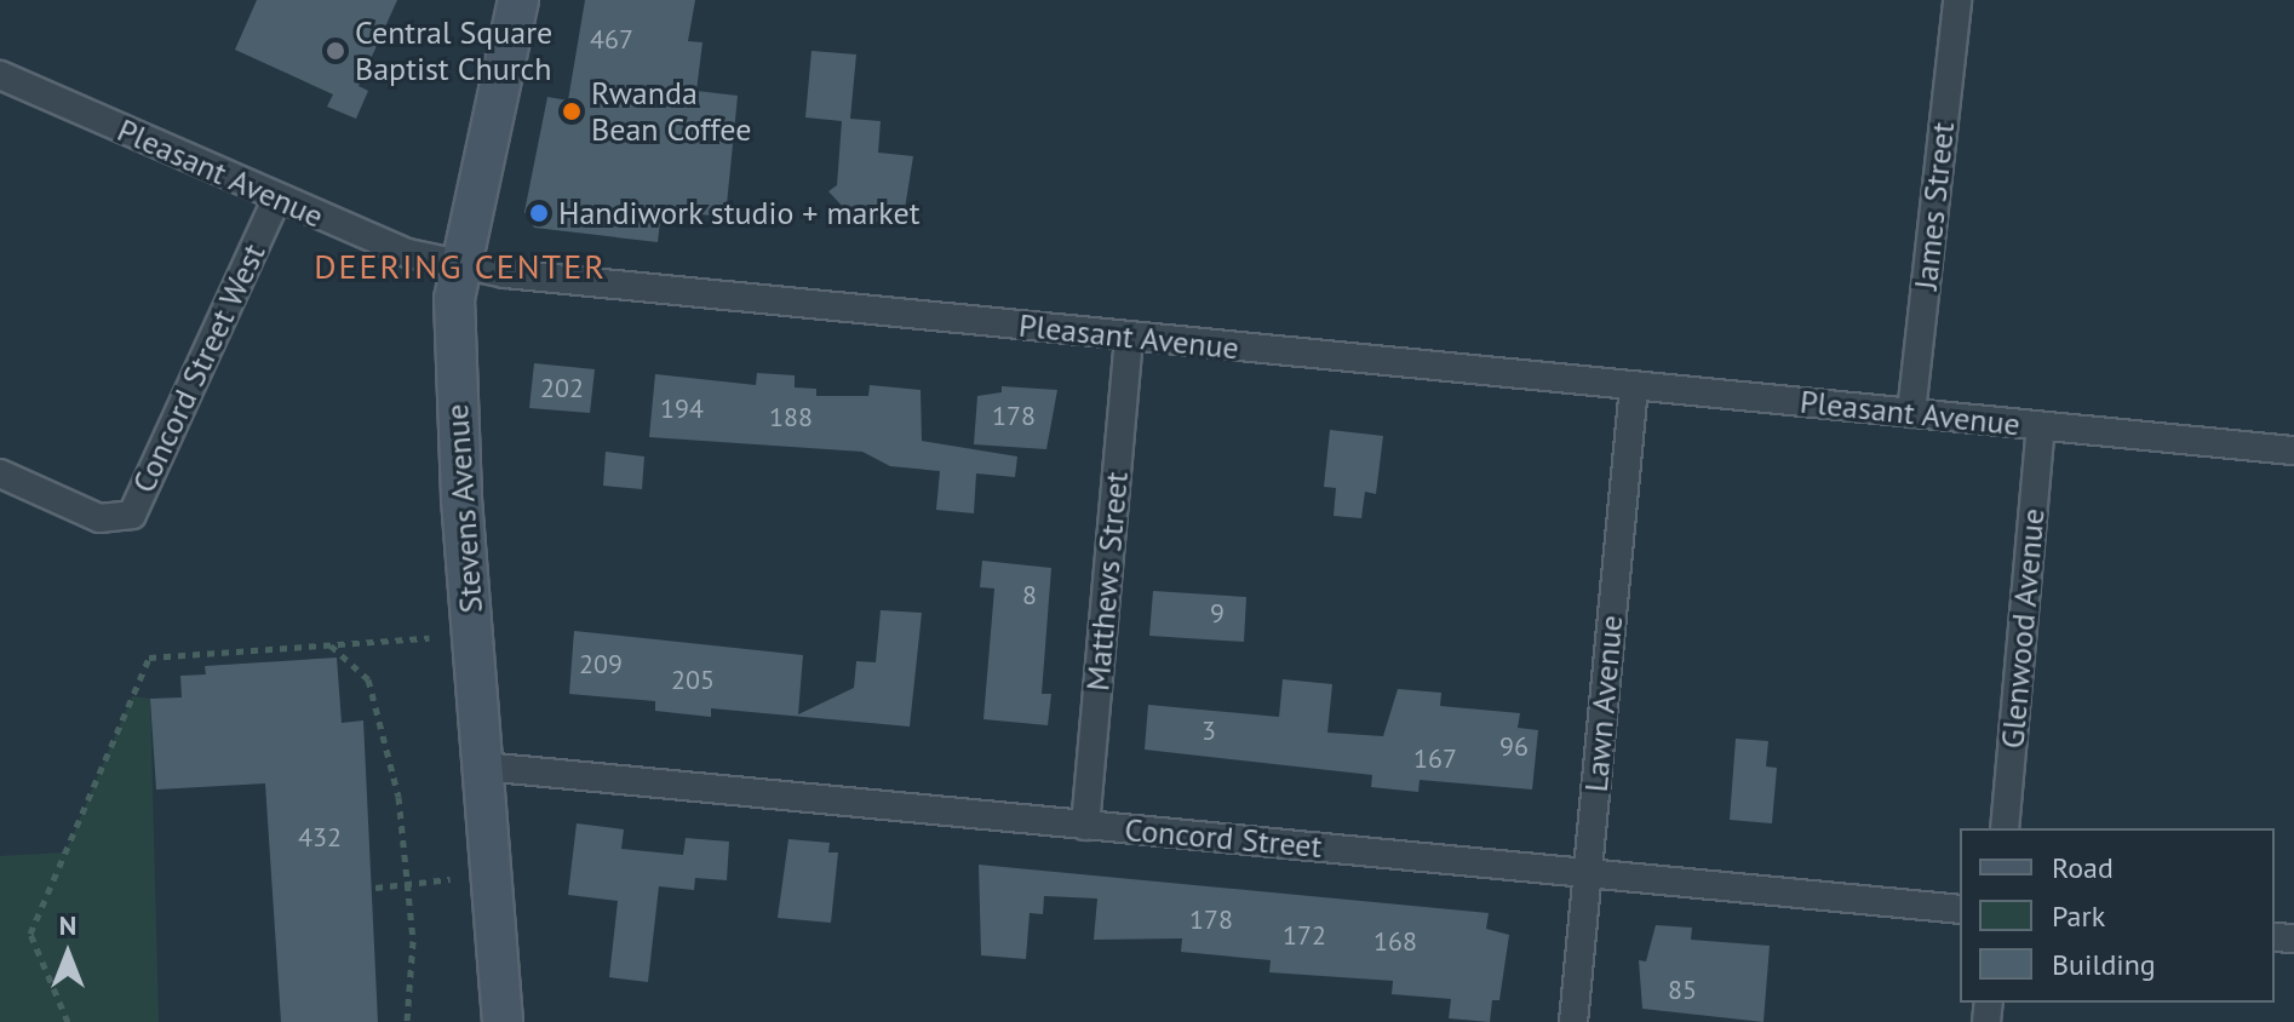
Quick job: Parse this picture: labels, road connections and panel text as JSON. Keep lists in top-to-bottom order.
{
  "streets": {
    "main road": ["Stevens Avenue"],
    "street": [
      "Pleasant Avenue",
      "James Street",
      "Concord Street West",
      "Matthews Street",
      "Glenwood Avenue",
      "Lawn Avenue",
      "Concord Street"
    ]
  },
  "crossings": [
    ["Pleasant Avenue", "James Street"],
    ["Pleasant Avenue", "Concord Street West"],
    ["Pleasant Avenue", "Stevens Avenue"],
    ["Pleasant Avenue", "Matthews Street"],
    ["Pleasant Avenue", "Glenwood Avenue"],
    ["Pleasant Avenue", "Lawn Avenue"],
    ["Stevens Avenue", "Concord Street"],
    ["Matthews Street", "Concord Street"],
    ["Lawn Avenue", "Concord Street"]
  ],
  "districts": ["DEERING CENTER"],
  "places": ["Central Square Baptist Church", "Rwanda Bean Coffee", "Handiwork studio + market"],
  "house_numbers": [
    "467",
    "202",
    "194",
    "178",
    "188",
    "8",
    "9",
    "209",
    "205",
    "3",
    "96",
    "167",
    "432",
    "178",
    "172",
    "168",
    "85"
  ],
  "legend": ["Road", "Park", "Building"],
  "north": "top"
}
